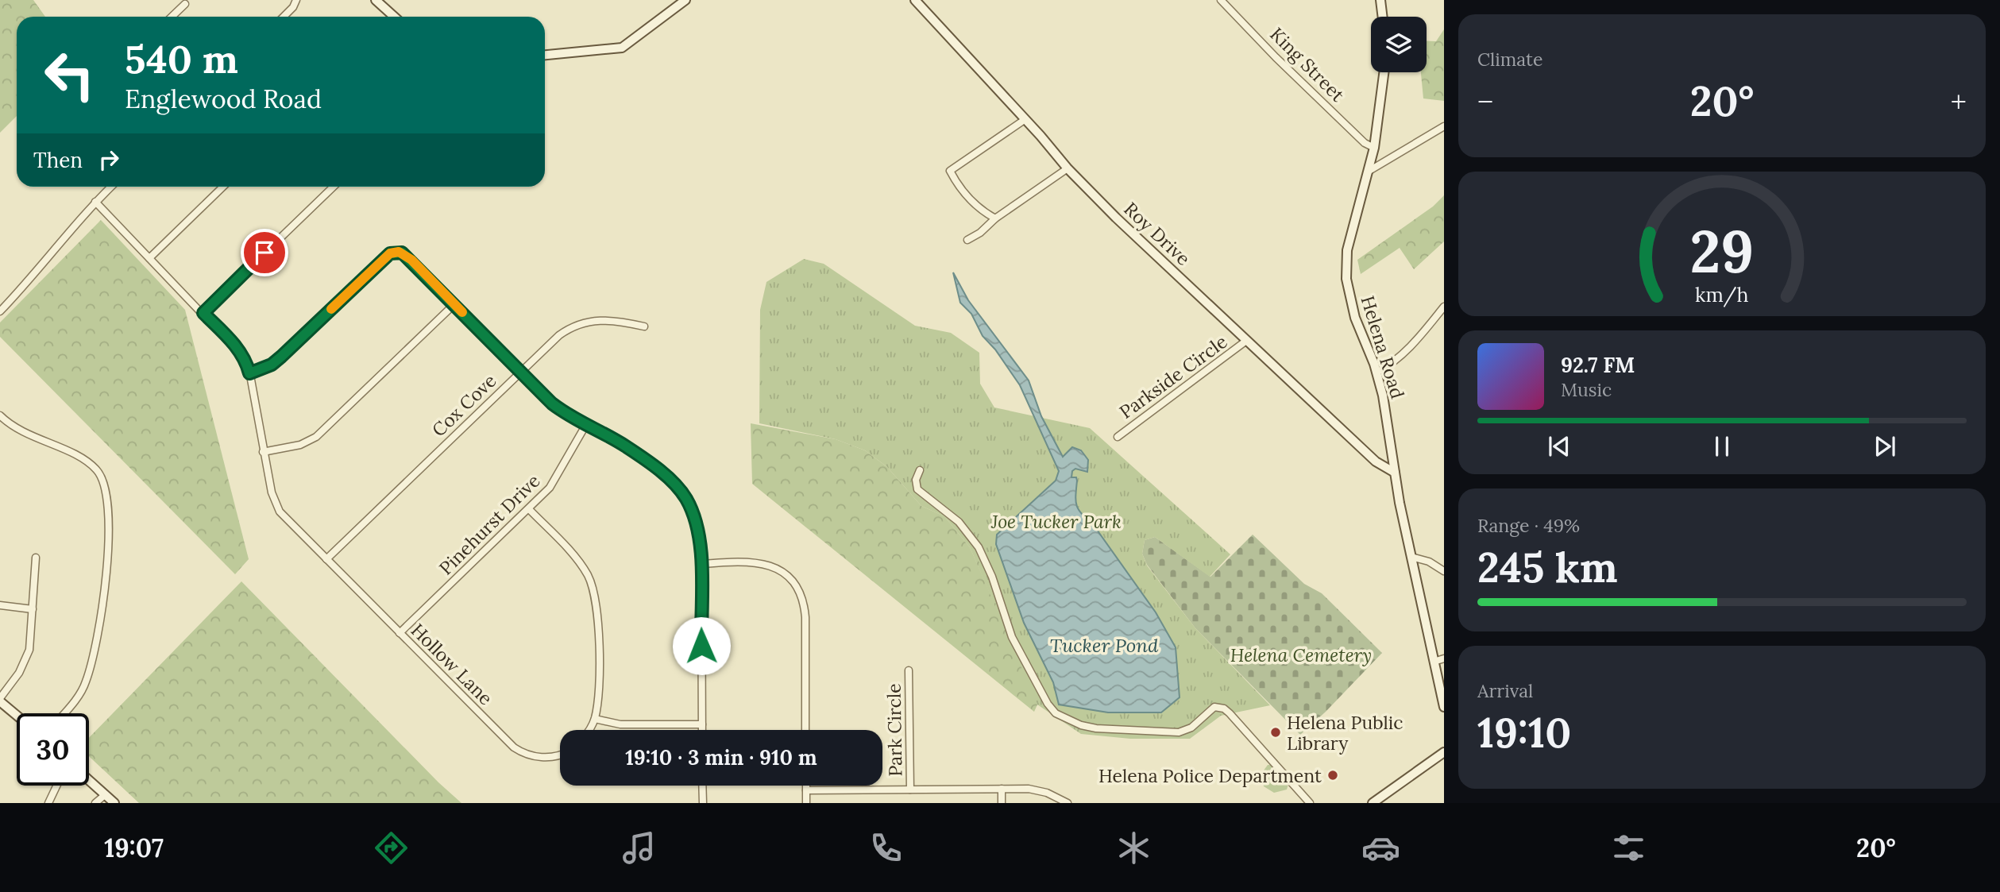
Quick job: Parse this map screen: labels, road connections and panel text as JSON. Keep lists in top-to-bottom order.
{
  "streets": {
    "street": [
      "King Street",
      "Roy Drive",
      "Helena Road",
      "Parkside Circle",
      "Cox Cove",
      "Pinehurst Drive",
      "Hollow Lane",
      "Park Circle"
    ]
  },
  "crossings": [
    ["King Street", "Helena Road"],
    ["Roy Drive", "Helena Road"],
    ["Roy Drive", "Parkside Circle"],
    ["Cox Cove", "Hollow Lane"],
    ["Pinehurst Drive", "Hollow Lane"]
  ],
  "water": ["Tucker Pond"],
  "parks": ["Joe Tucker Park", "Helena Cemetery"],
  "places": ["Helena Public Library", "Helena Police Department"],
  "page": {
    "tile": [
      "Climate",
      ["Range · 49%", "245 km"],
      ["Arrival", "19:10"]
    ],
    "turn": ["540 m", "Englewood Road"],
    "heat": ["−", "20°", "+"],
    "then": "Then",
    "song": ["92.7 FM", "Music"],
    "limit": "30",
    "trip": "19:10 · 3 min · 910 m",
    "tabs": ["19:07", "20°"],
    "gauge": ["29", "km/h"]
  }
}
